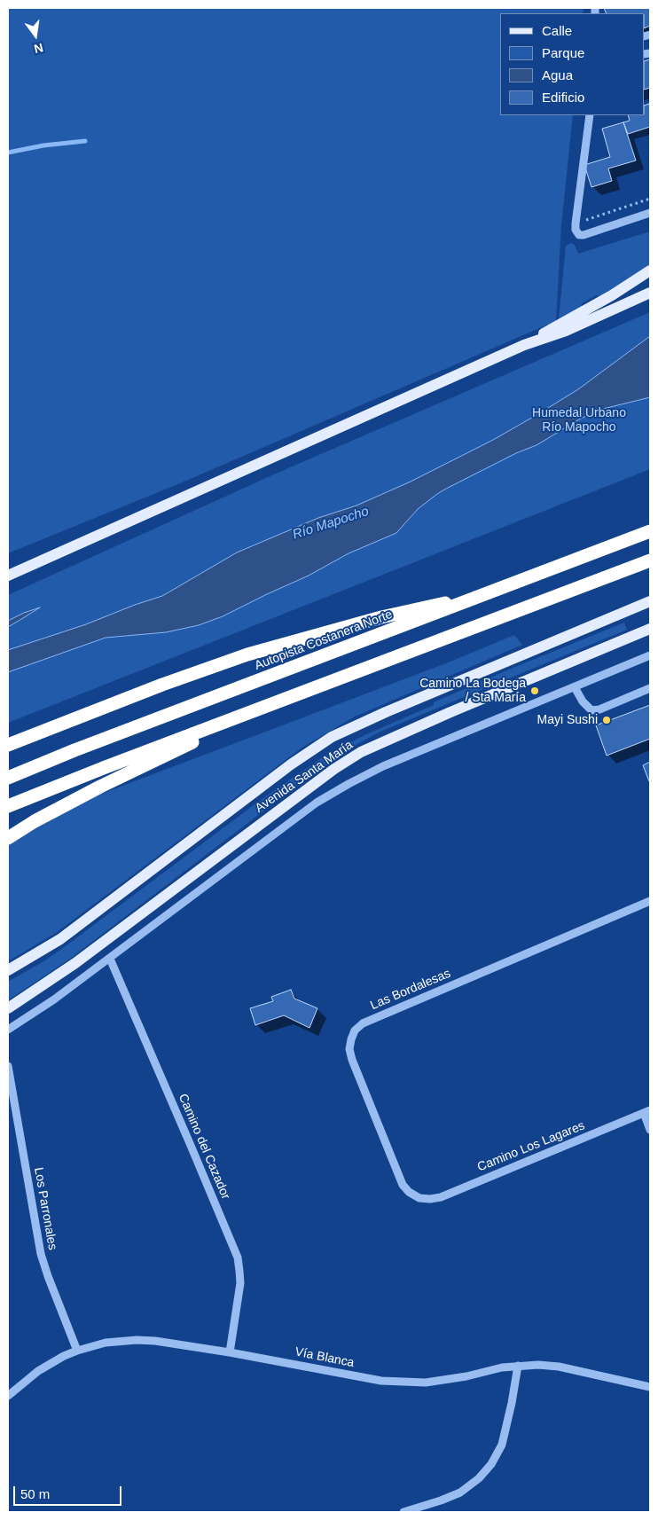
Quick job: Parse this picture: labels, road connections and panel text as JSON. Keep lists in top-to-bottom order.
{
  "streets": {
    "highway": ["Autopista Costanera Norte"],
    "main road": ["Avenida Santa María"],
    "street": [
      "Las Bordalesas",
      "Camino del Cazador",
      "Camino Los Lagares",
      "Los Parronales",
      "Vía Blanca"
    ]
  },
  "crossings": [
    ["Las Bordalesas", "Camino Los Lagares"],
    ["Camino del Cazador", "Vía Blanca"],
    ["Los Parronales", "Vía Blanca"]
  ],
  "water": ["Río Mapocho"],
  "parks": ["Humedal Urbano Río Mapocho"],
  "places": ["Camino La Bodega / Sta María", "Mayi Sushi"],
  "legend": [
    "Calle",
    "Parque",
    "Agua",
    "Edificio"
  ],
  "scale_bar": "50 m",
  "north": "bottom"
}
